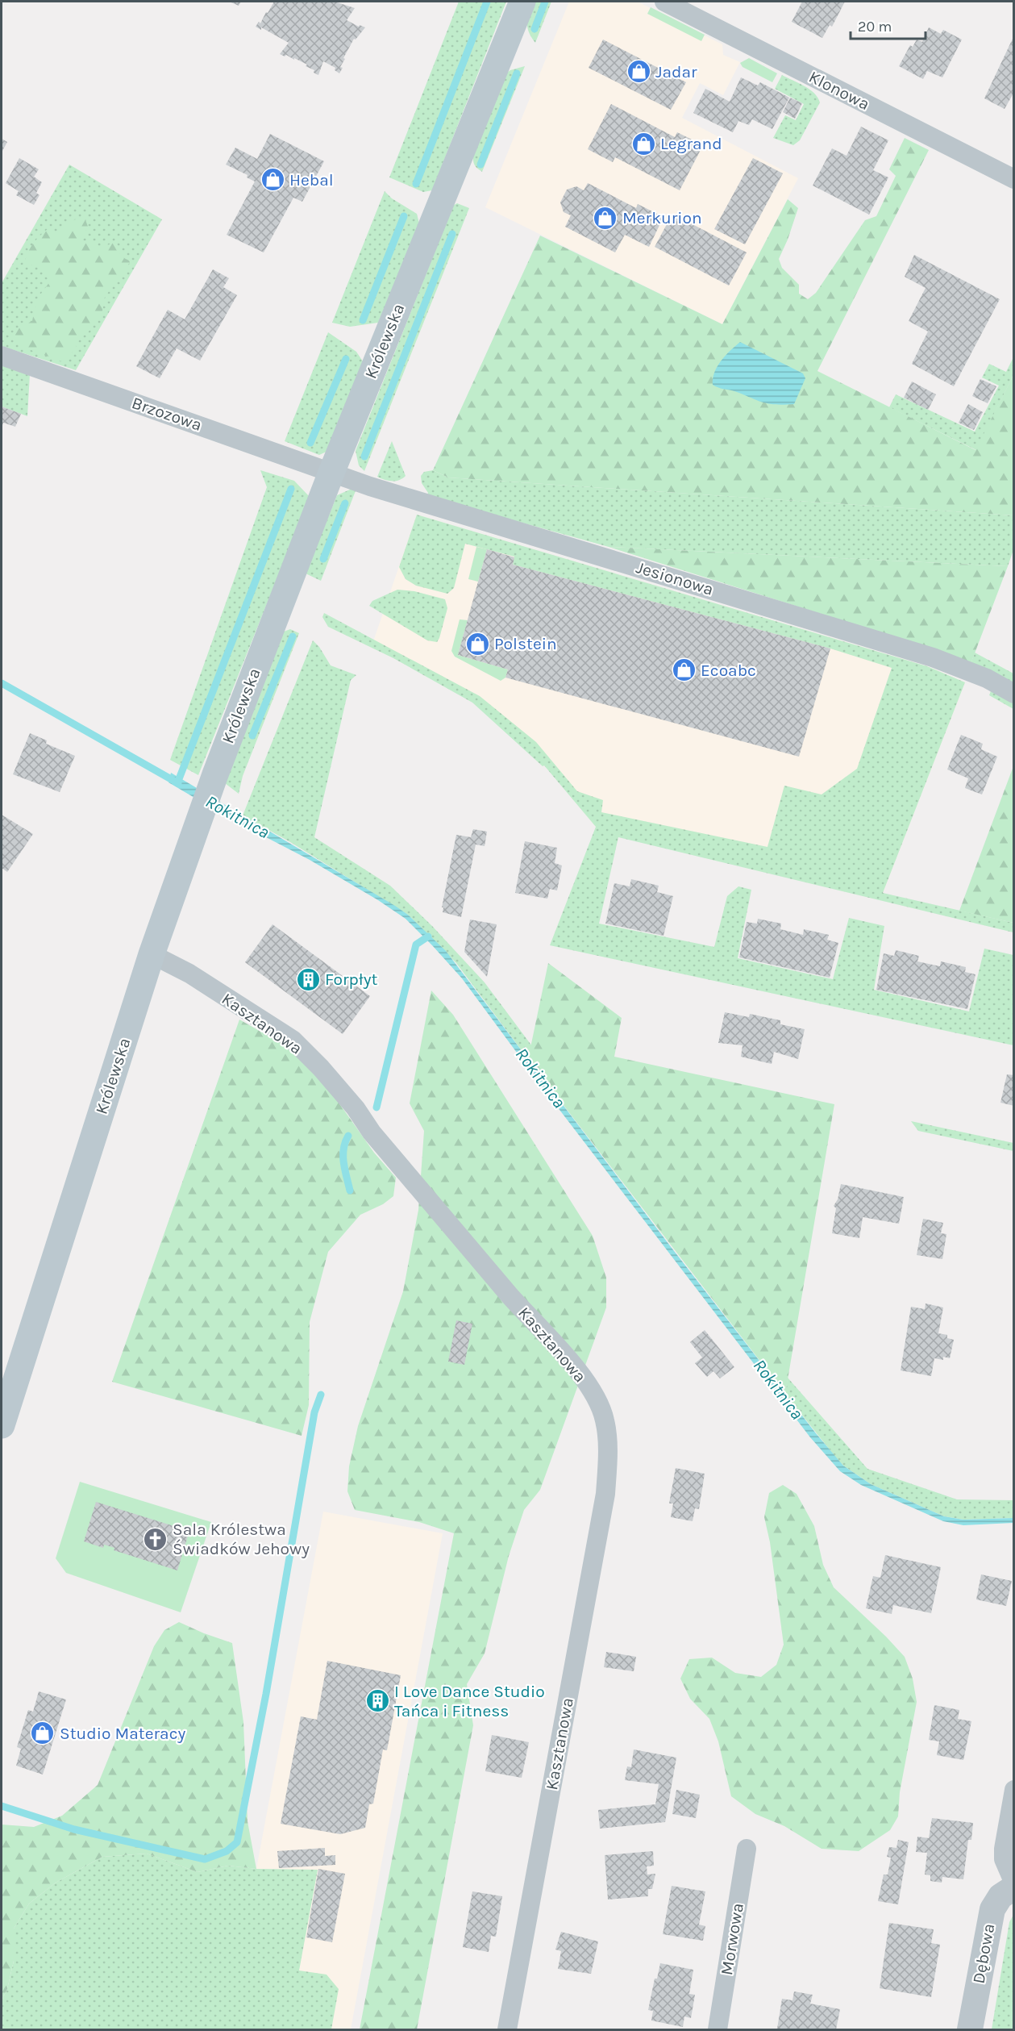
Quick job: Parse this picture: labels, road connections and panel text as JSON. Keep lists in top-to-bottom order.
{
  "streets": {
    "main road": ["Królewska"],
    "street": [
      "Klonowa",
      "Brzozowa",
      "Jesionowa",
      "Kasztanowa",
      "Morwowa",
      "Dębowa"
    ]
  },
  "crossings": [
    ["Królewska", "Brzozowa"],
    ["Królewska", "Jesionowa"],
    ["Królewska", "Kasztanowa"],
    ["Brzozowa", "Jesionowa"]
  ],
  "water": ["Rokitnica"],
  "places": {
    "shop": [
      "Jadar",
      "Legrand",
      "Hebal",
      "Merkurion",
      "Polstein",
      "Ecoabc",
      "Studio Materacy"
    ],
    "building": ["Forpłyt", "I Love Dance Studio Tańca i Fitness"],
    "church": ["Sala Królestwa Świadków Jehowy"]
  },
  "scale_bar": "20 m"
}
